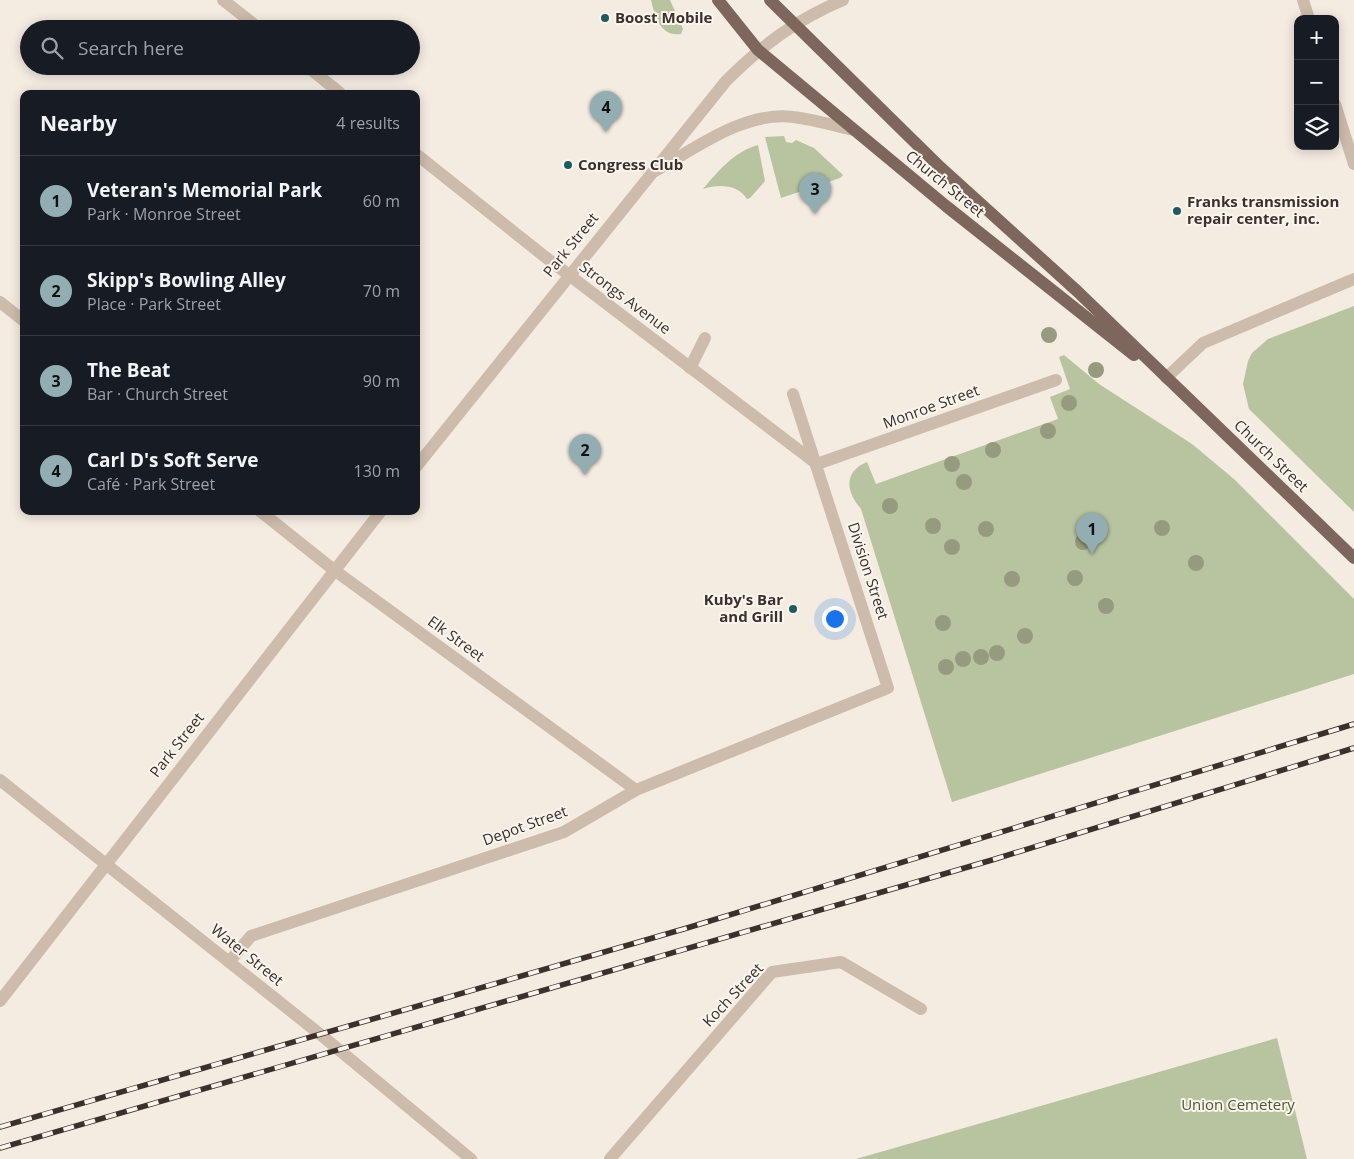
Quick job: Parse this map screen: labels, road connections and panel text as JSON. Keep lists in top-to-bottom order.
{
  "streets": {
    "main road": ["Church Street"],
    "street": [
      "Park Street",
      "Strongs Avenue",
      "Monroe Street",
      "Division Street",
      "Elk Street",
      "Depot Street",
      "Water Street",
      "Koch Street"
    ]
  },
  "crossings": [
    ["Church Street", "Park Street"],
    ["Park Street", "Strongs Avenue"],
    ["Park Street", "Elk Street"],
    ["Park Street", "Water Street"],
    ["Strongs Avenue", "Monroe Street"],
    ["Strongs Avenue", "Division Street"],
    ["Monroe Street", "Division Street"],
    ["Division Street", "Depot Street"],
    ["Elk Street", "Depot Street"],
    ["Depot Street", "Water Street"]
  ],
  "parks": ["Union Cemetery"],
  "places": [
    "Boost Mobile",
    "Congress Club",
    "Franks transmission repair center, inc.",
    "Kuby's Bar and Grill"
  ],
  "page": {
    "map_buttons": ["+", "−"],
    "search": "Search here",
    "heading": ["Nearby", "4 results"],
    "pins": [
      "4",
      "3",
      "2",
      "1"
    ],
    "list": [
      {
        "mark": "1",
        "name": "Veteran's Memorial Park",
        "note": "Park · Monroe Street",
        "value": "60 m"
      },
      {
        "mark": "2",
        "name": "Skipp's Bowling Alley",
        "note": "Place · Park Street",
        "value": "70 m"
      },
      {
        "mark": "3",
        "name": "The Beat",
        "note": "Bar · Church Street",
        "value": "90 m"
      },
      {
        "mark": "4",
        "name": "Carl D's Soft Serve",
        "note": "Café · Park Street",
        "value": "130 m"
      }
    ]
  }
}
